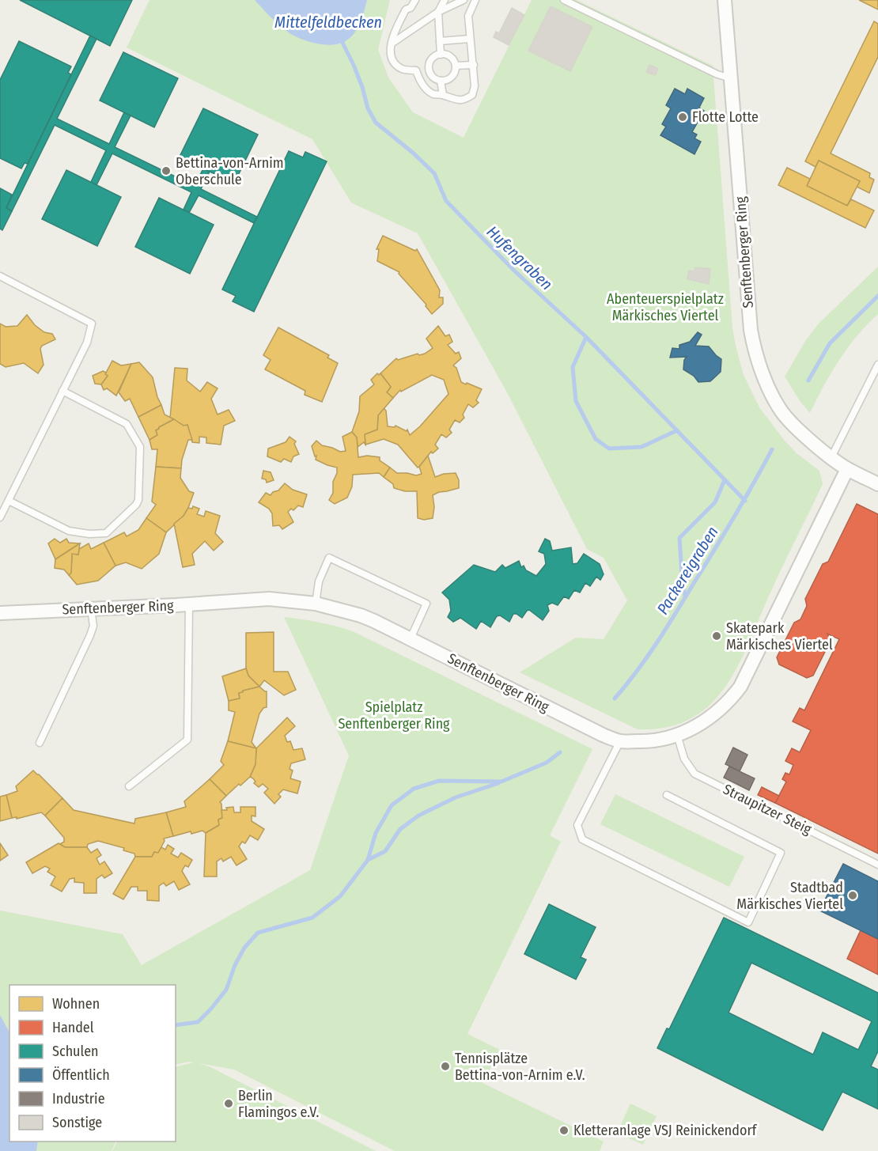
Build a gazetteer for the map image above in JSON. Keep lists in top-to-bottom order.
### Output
{
  "streets": {
    "street": ["Senftenberger Ring"],
    "lane": ["Straupitzer Steig"]
  },
  "crossings": [
    ["Senftenberger Ring", "Straupitzer Steig"]
  ],
  "water": ["Mittelfeldbecken", "Hufengraben", "Packereigraben"],
  "parks": ["Abenteuerspielplatz Märkisches Viertel", "Spielplatz Senftenberger Ring"],
  "places": [
    "Flotte Lotte",
    "Bettina-von-Arnim Oberschule",
    "Skatepark Märkisches Viertel",
    "Stadtbad Märkisches Viertel",
    "Tennisplätze Bettina-von-Arnim e.V.",
    "Berlin Flamingos e.V.",
    "Kletteranlage VSJ Reinickendorf"
  ],
  "legend": [
    "Wohnen",
    "Handel",
    "Schulen",
    "Öffentlich",
    "Industrie",
    "Sonstige"
  ]
}
